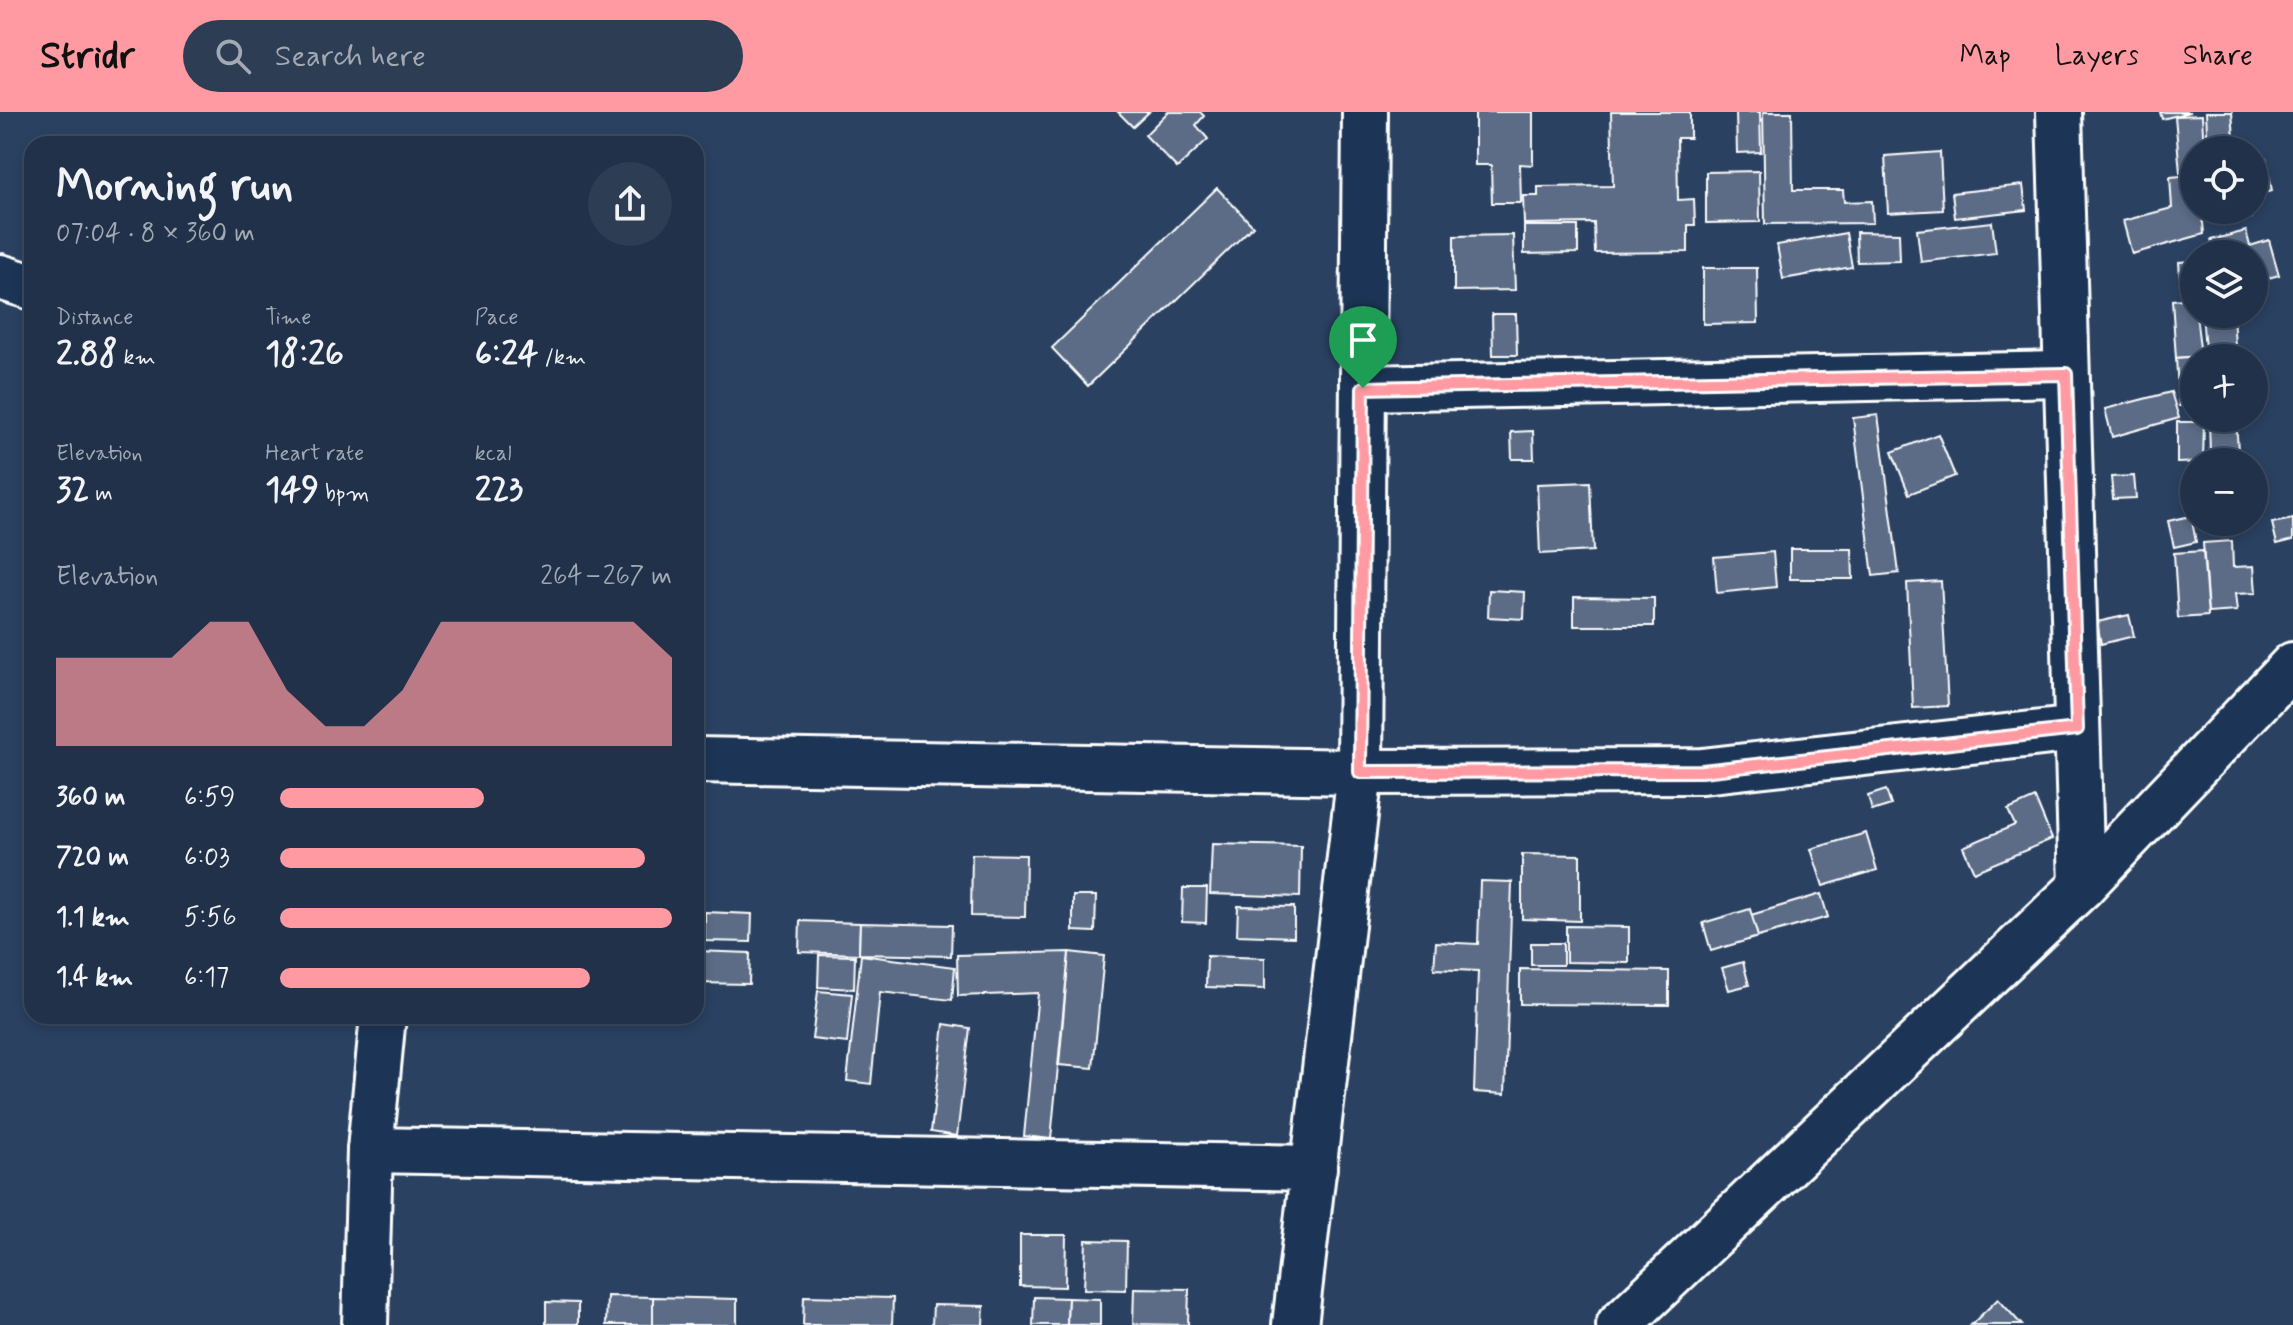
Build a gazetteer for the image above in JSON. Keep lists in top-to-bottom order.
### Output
{
  "page": {
    "header": "Stridr",
    "search": "Search here",
    "nav": ["Map", "Layers", "Share"],
    "map_buttons": ["+", "−"],
    "heading": ["Morning run", "07:04 · 8 × 360 m"],
    "stats": [
      ["Distance", "2.88 km"],
      ["Time", "18:26"],
      ["Pace", "6:24 /km"],
      ["Elevation", "32 m"],
      ["Heart rate", "149 bpm"],
      ["kcal", "223"]
    ],
    "chart": ["Elevation", "264–267 m"],
    "list": [
      {
        "name": "360 m",
        "note": "6:59"
      },
      {
        "name": "720 m",
        "note": "6:03"
      },
      {
        "name": "1.1 km",
        "note": "5:56"
      },
      {
        "name": "1.4 km",
        "note": "6:17"
      }
    ]
  }
}
